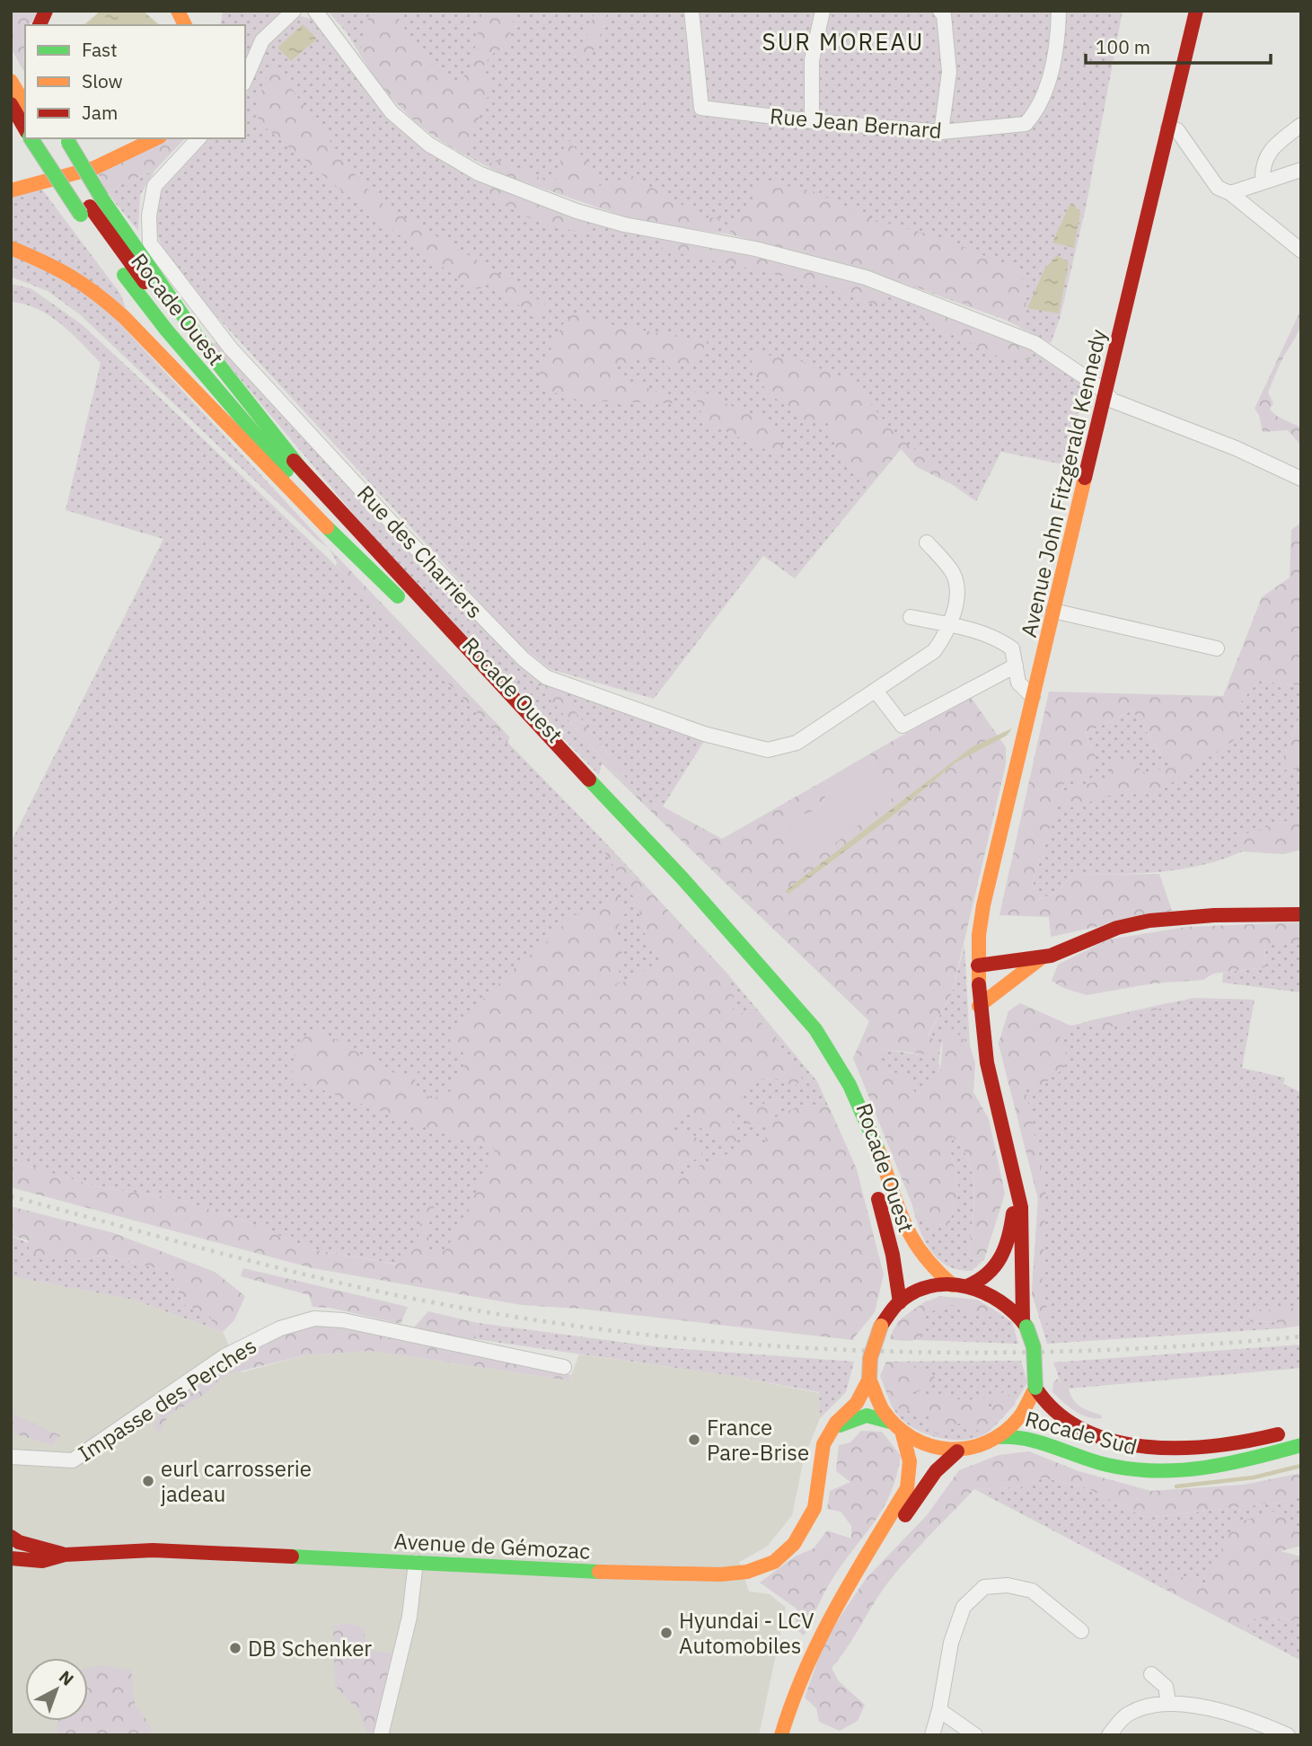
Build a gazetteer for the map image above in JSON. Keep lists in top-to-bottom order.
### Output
{
  "streets": {
    "main road": [
      "Rocade Ouest",
      "Avenue John Fitzgerald Kennedy",
      "Rocade Sud",
      "Avenue de Gémozac"
    ],
    "street": ["Rue Jean Bernard", "Rue des Charriers", "Impasse des Perches"]
  },
  "crossings": [
    ["Rocade Ouest", "Avenue John Fitzgerald Kennedy"],
    ["Rocade Ouest", "Rocade Sud"],
    ["Avenue John Fitzgerald Kennedy", "Rocade Sud"]
  ],
  "districts": ["SUR MOREAU"],
  "places": [
    "France Pare-Brise",
    "eurl carrosserie jadeau",
    "Hyundai - LCV Automobiles",
    "DB Schenker"
  ],
  "legend": ["Fast", "Slow", "Jam"],
  "scale_bar": "100 m",
  "north": "top right"
}
